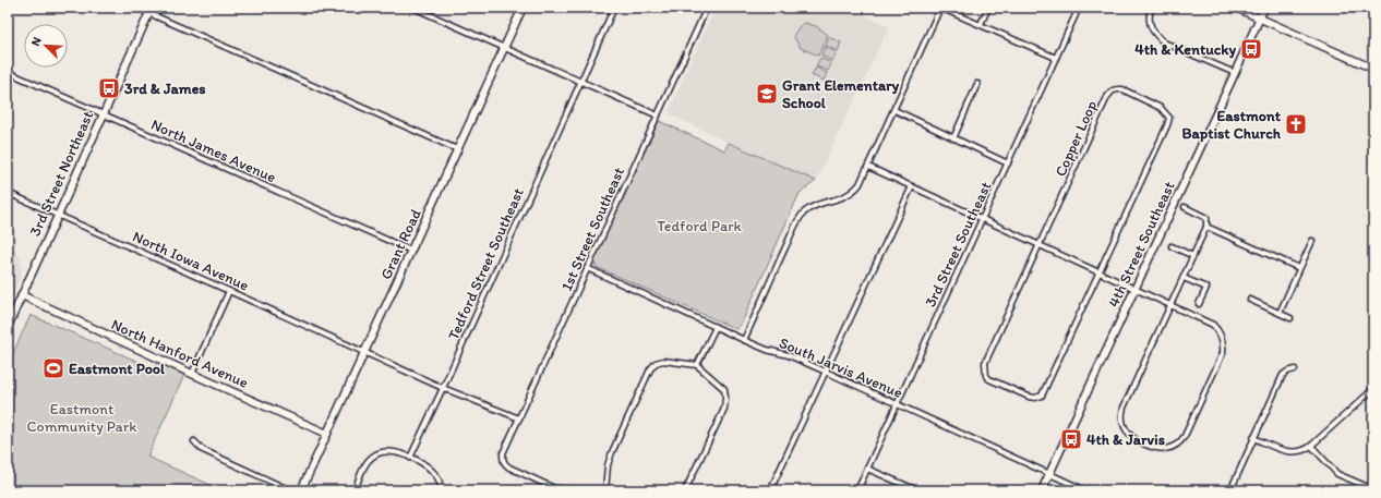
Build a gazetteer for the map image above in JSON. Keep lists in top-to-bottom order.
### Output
{
  "streets": {
    "street": [
      "Copper Loop",
      "North James Avenue",
      "3rd Street Northeast",
      "1st Street Southeast",
      "Grant Road",
      "3rd Street Southeast",
      "4th Street Southeast",
      "North Iowa Avenue",
      "Tedford Street Southeast",
      "North Hanford Avenue",
      "South Jarvis Avenue"
    ]
  },
  "crossings": [
    ["North James Avenue", "3rd Street Northeast"],
    ["North James Avenue", "Grant Road"],
    ["3rd Street Northeast", "North Iowa Avenue"],
    ["3rd Street Northeast", "North Hanford Avenue"],
    ["1st Street Southeast", "North Iowa Avenue"],
    ["1st Street Southeast", "South Jarvis Avenue"],
    ["Grant Road", "North Iowa Avenue"],
    ["Grant Road", "North Hanford Avenue"],
    ["3rd Street Southeast", "South Jarvis Avenue"],
    ["4th Street Southeast", "South Jarvis Avenue"],
    ["North Iowa Avenue", "Tedford Street Southeast"]
  ],
  "parks": ["Tedford Park", "Eastmont Community Park"],
  "places": {
    "bus stop": ["4th & Kentucky", "3rd & James", "4th & Jarvis"],
    "school or university": ["Grant Elementary School"],
    "church": ["Eastmont Baptist Church"],
    "sports": ["Eastmont Pool"]
  },
  "north": "top left"
}
